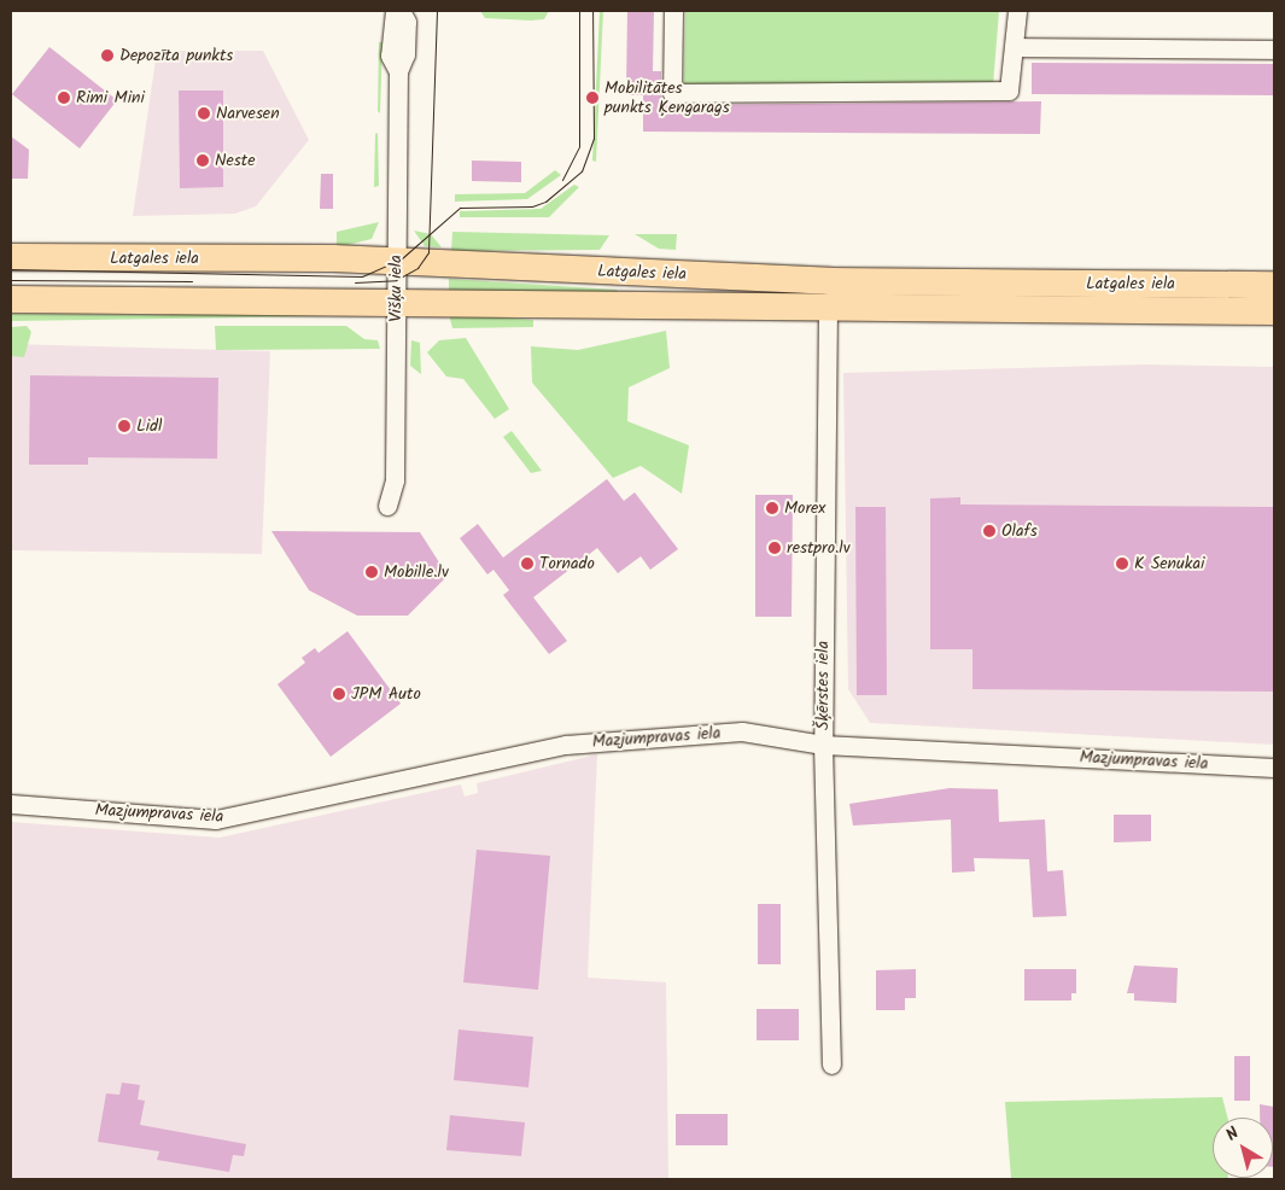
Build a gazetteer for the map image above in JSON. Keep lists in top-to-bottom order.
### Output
{
  "streets": {
    "highway": ["Latgales iela"],
    "street": ["Višķu iela", "Šķērstes iela", "Mazjumpravas iela"]
  },
  "crossings": [
    ["Latgales iela", "Višķu iela"],
    ["Latgales iela", "Šķērstes iela"],
    ["Šķērstes iela", "Mazjumpravas iela"]
  ],
  "places": [
    "Depozīta punkts",
    "Rimi Mini",
    "Mobilitātes punkts Ķengarags",
    "Narvesen",
    "Neste",
    "Lidl",
    "Morex",
    "Olafs",
    "restpro.lv",
    "Tornado",
    "K Senukai",
    "Mobille.lv",
    "JPM Auto"
  ],
  "north": "top left"
}
